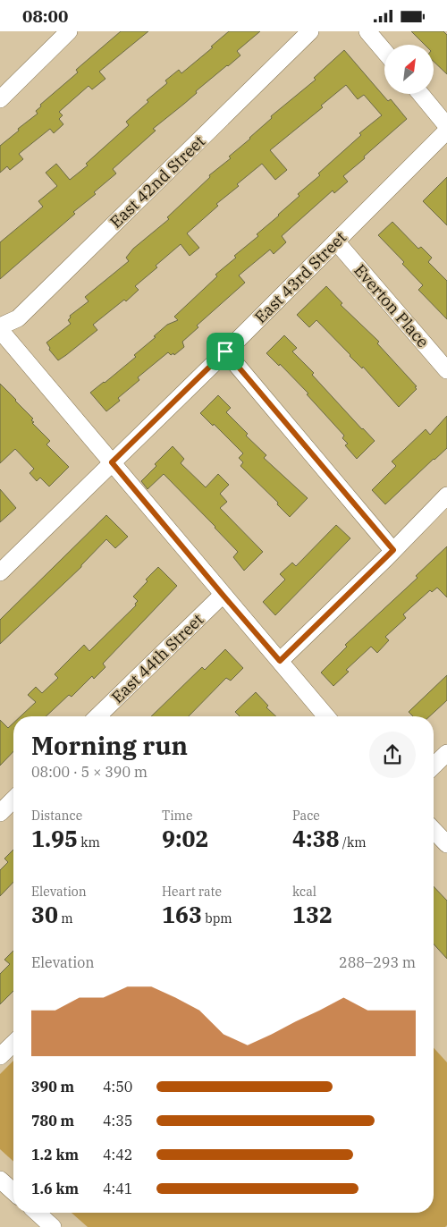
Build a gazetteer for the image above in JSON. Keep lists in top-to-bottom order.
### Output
{
  "streets": {
    "street": [
      "East 42nd Street",
      "East 43rd Street",
      "Everton Place",
      "East 44th Street"
    ]
  },
  "crossings": [
    ["East 43rd Street", "Everton Place"]
  ],
  "north": "top right",
  "page": {
    "status": "08:00",
    "heading": ["Morning run", "08:00 · 5 × 390 m"],
    "stats": [
      ["Distance", "1.95 km"],
      ["Time", "9:02"],
      ["Pace", "4:38 /km"],
      ["Elevation", "30 m"],
      ["Heart rate", "163 bpm"],
      ["kcal", "132"]
    ],
    "chart": ["Elevation", "288–293 m"],
    "list": [
      {
        "name": "390 m",
        "note": "4:50"
      },
      {
        "name": "780 m",
        "note": "4:35"
      },
      {
        "name": "1.2 km",
        "note": "4:42"
      },
      {
        "name": "1.6 km",
        "note": "4:41"
      }
    ]
  }
}
